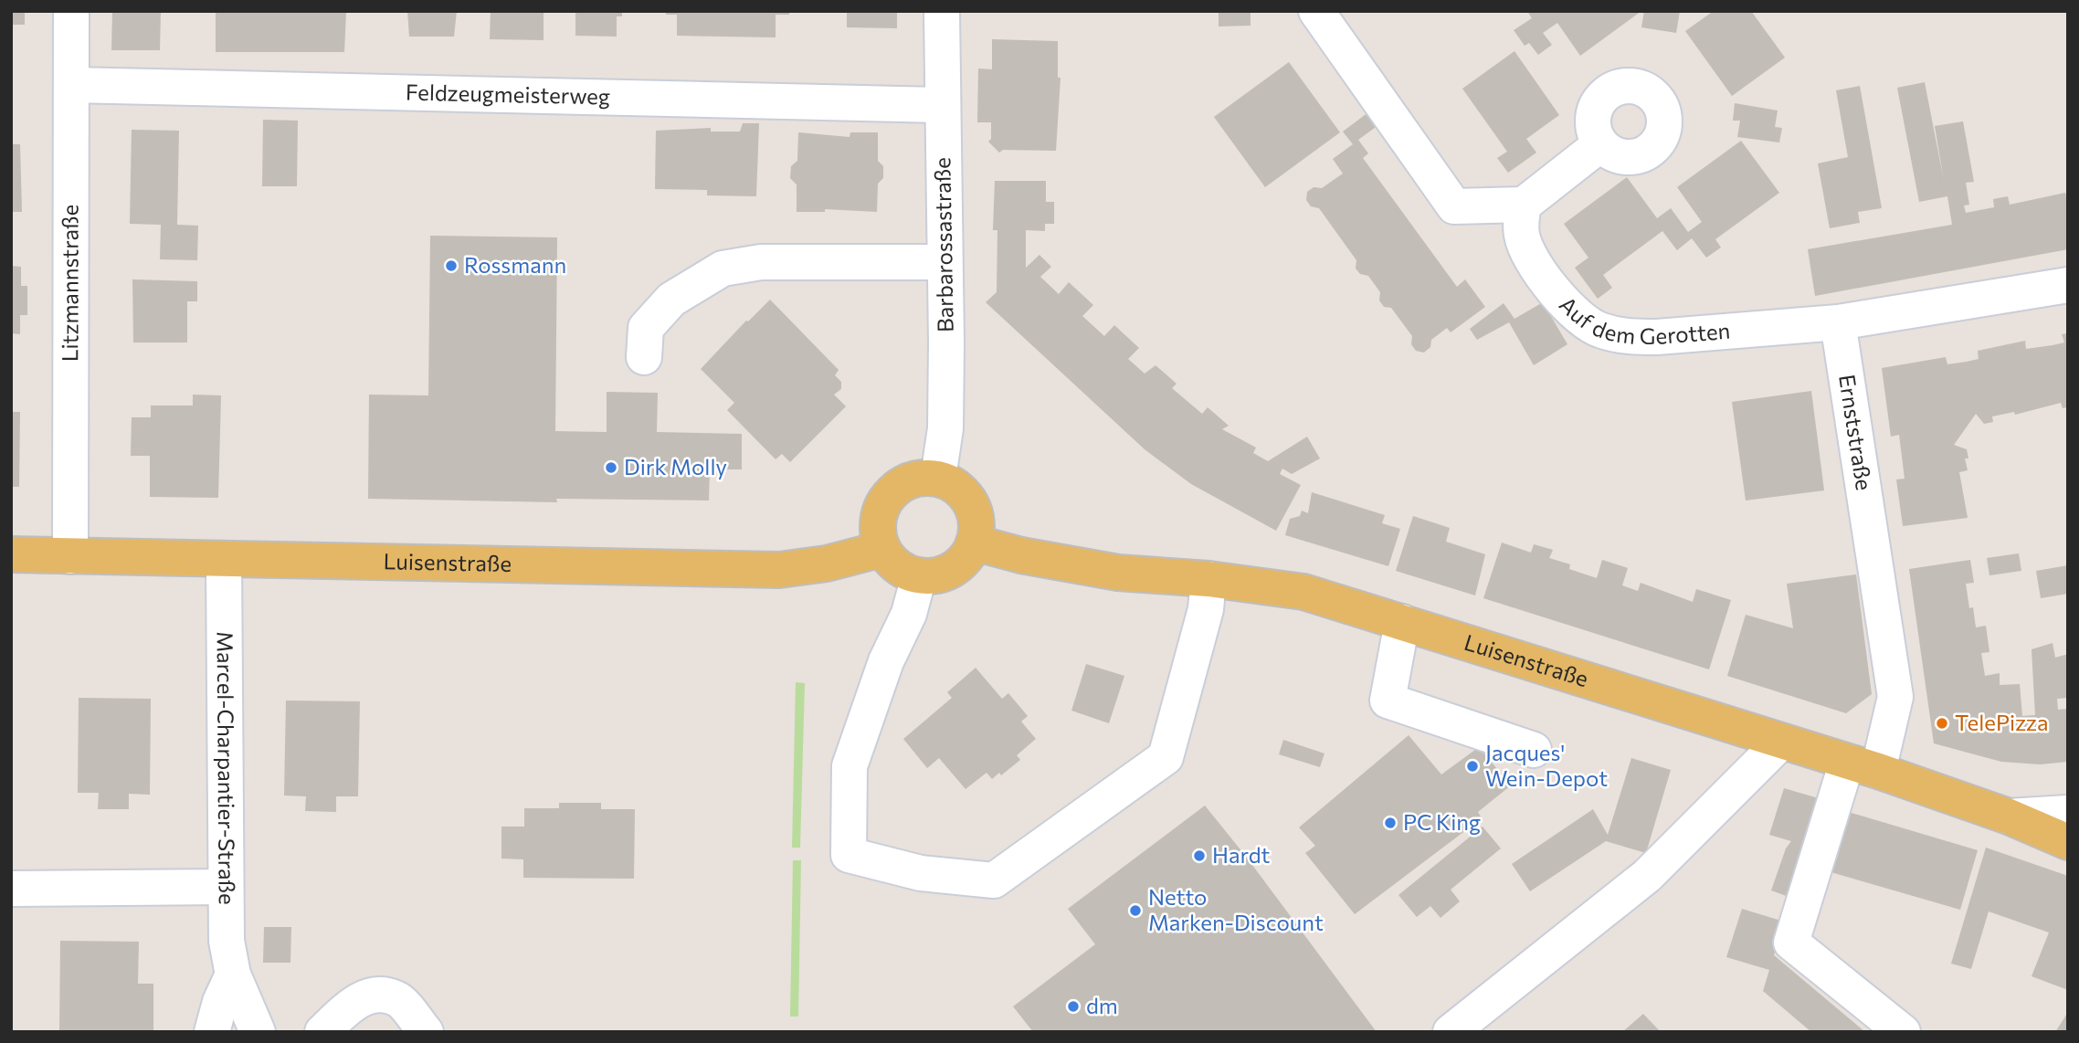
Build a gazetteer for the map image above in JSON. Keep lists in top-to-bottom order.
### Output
{
  "streets": {
    "main road": ["Luisenstraße"],
    "street": [
      "Feldzeugmeisterweg",
      "Barbarossastraße",
      "Litzmannstraße",
      "Auf dem Gerotten",
      "Ernststraße",
      "Marcel-Charpantier-Straße"
    ]
  },
  "crossings": [
    ["Feldzeugmeisterweg", "Barbarossastraße"],
    ["Feldzeugmeisterweg", "Litzmannstraße"],
    ["Barbarossastraße", "Luisenstraße"],
    ["Litzmannstraße", "Luisenstraße"],
    ["Auf dem Gerotten", "Ernststraße"],
    ["Ernststraße", "Luisenstraße"],
    ["Luisenstraße", "Marcel-Charpantier-Straße"]
  ],
  "places": [
    "Rossmann",
    "Dirk Molly",
    "TelePizza",
    "Jacques' Wein-Depot",
    "PC King",
    "Hardt",
    "Netto Marken-Discount",
    "dm"
  ]
}
